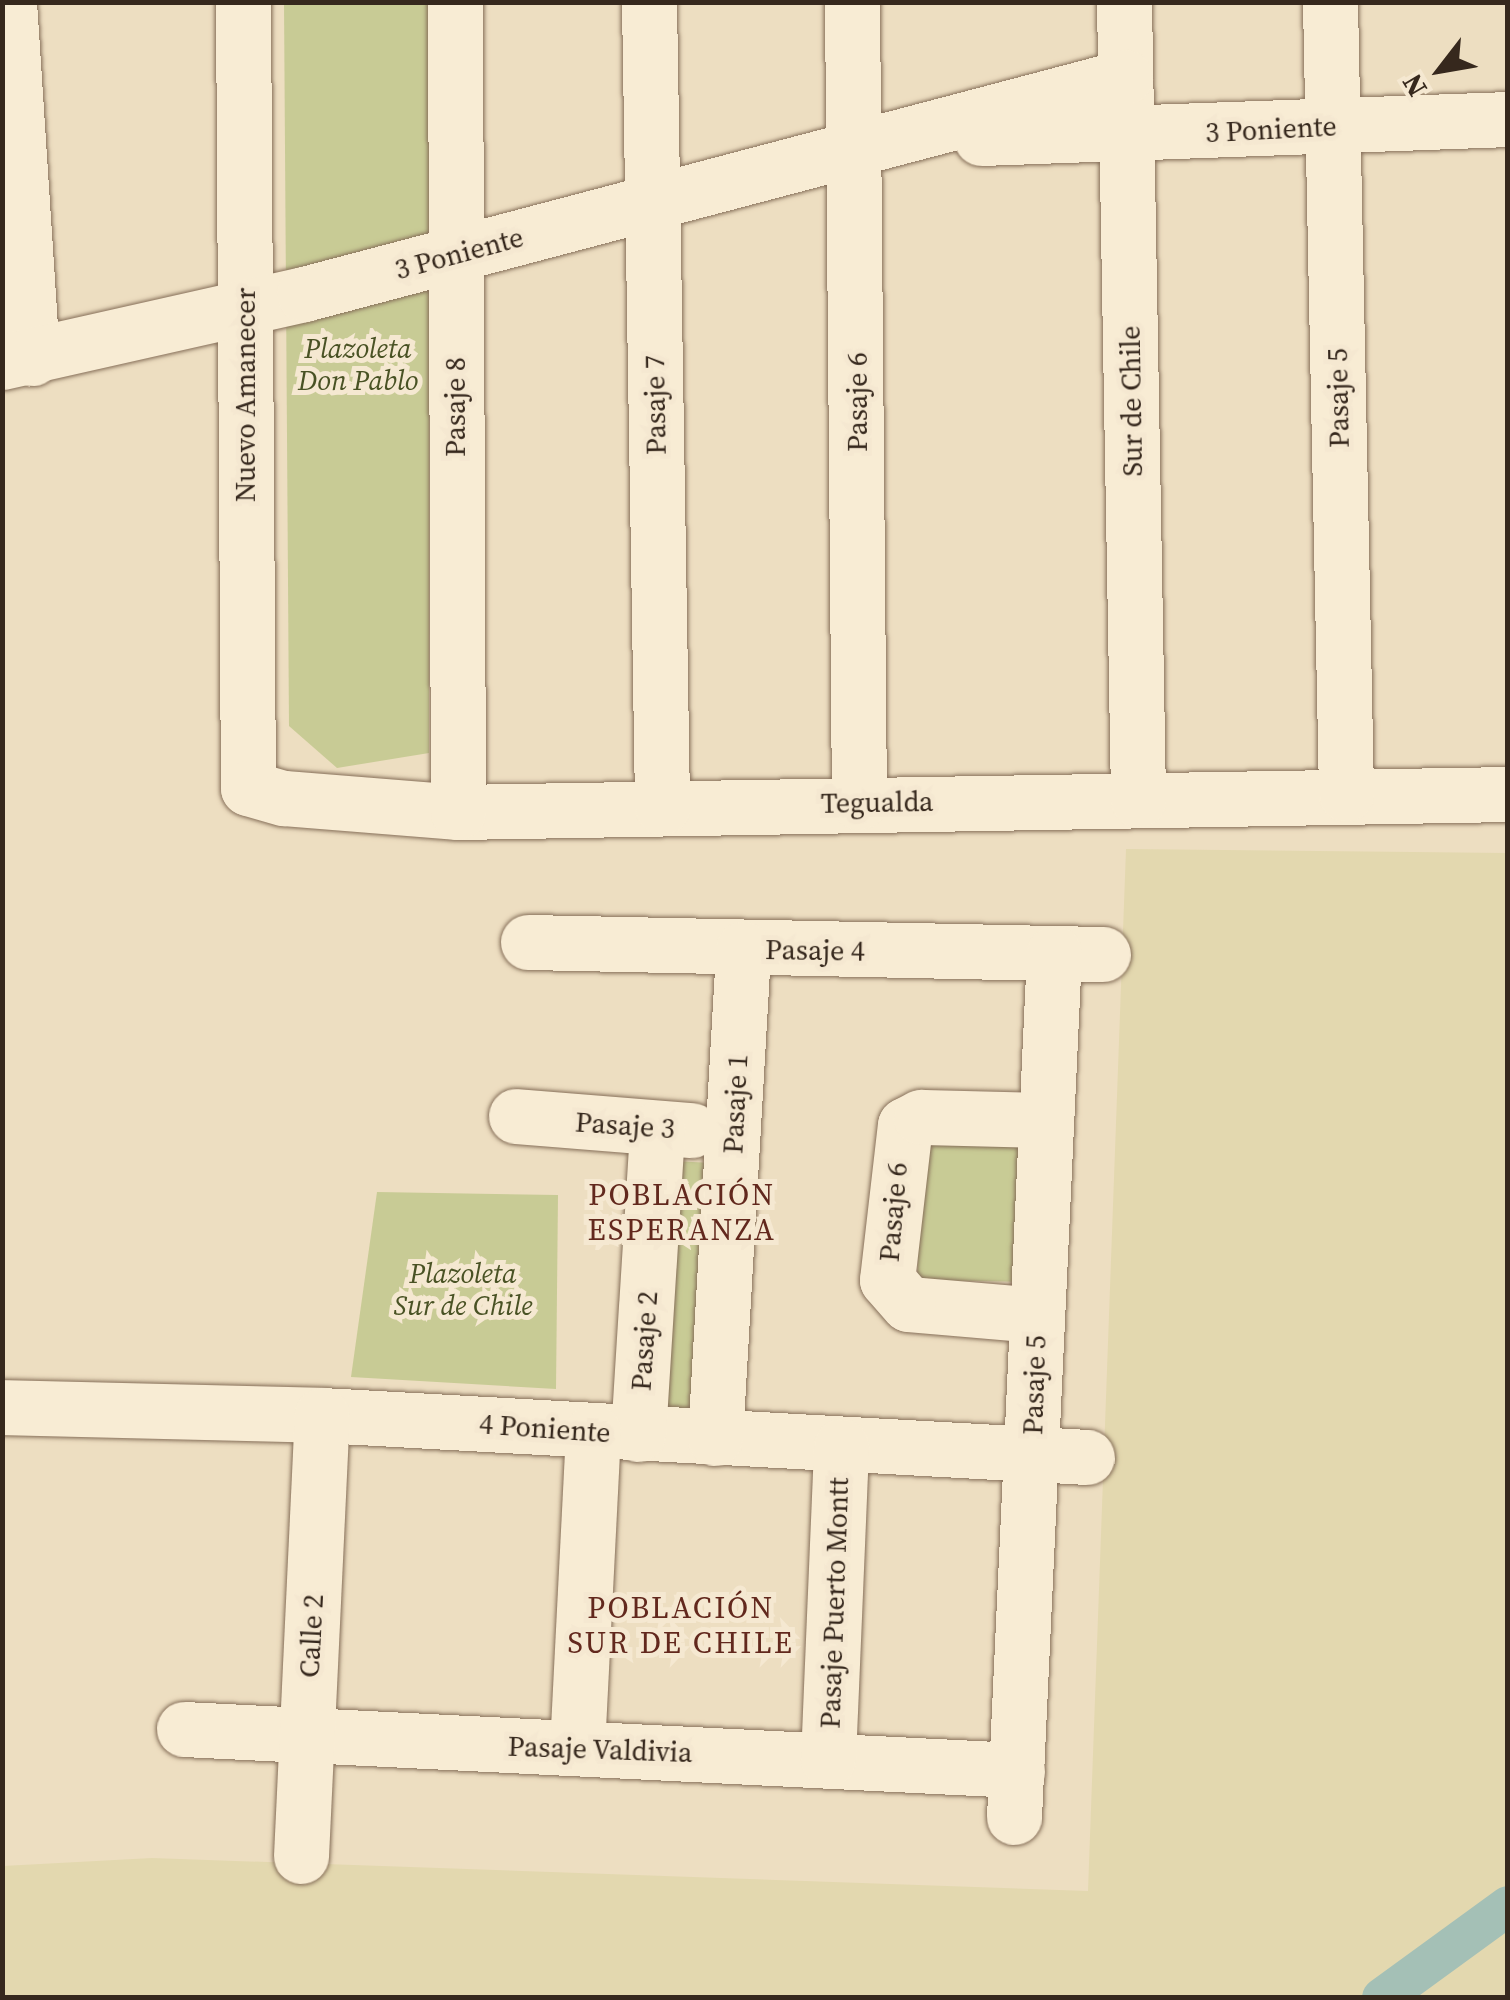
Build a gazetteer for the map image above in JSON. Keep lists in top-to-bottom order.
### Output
{
  "streets": {
    "street": [
      "3 Poniente",
      "Nuevo Amanecer",
      "Pasaje 5",
      "Sur de Chile",
      "Pasaje 6",
      "Pasaje 7",
      "Pasaje 8",
      "Tegualda",
      "Pasaje 4",
      "Pasaje 1",
      "Pasaje 3",
      "Pasaje 2",
      "4 Poniente",
      "Pasaje Puerto Montt",
      "Calle 2",
      "Pasaje Valdivia"
    ]
  },
  "crossings": [
    ["3 Poniente", "Nuevo Amanecer"],
    ["3 Poniente", "Pasaje 5"],
    ["3 Poniente", "Sur de Chile"],
    ["3 Poniente", "Pasaje 6"],
    ["3 Poniente", "Pasaje 7"],
    ["3 Poniente", "Pasaje 8"],
    ["Nuevo Amanecer", "Tegualda"],
    ["Pasaje 5", "Pasaje 6"],
    ["Pasaje 5", "Tegualda"],
    ["Pasaje 5", "Pasaje 4"],
    ["Pasaje 5", "4 Poniente"],
    ["Pasaje 5", "Pasaje Valdivia"],
    ["Sur de Chile", "Tegualda"],
    ["Pasaje 6", "Tegualda"],
    ["Pasaje 7", "Tegualda"],
    ["Pasaje 8", "Tegualda"],
    ["Pasaje 4", "Pasaje 1"],
    ["Pasaje 1", "Pasaje 3"],
    ["Pasaje 1", "4 Poniente"],
    ["Pasaje 3", "Pasaje 2"],
    ["Pasaje 2", "4 Poniente"],
    ["Pasaje 2", "Pasaje Valdivia"],
    ["4 Poniente", "Pasaje Puerto Montt"],
    ["4 Poniente", "Calle 2"],
    ["Pasaje Puerto Montt", "Pasaje Valdivia"],
    ["Calle 2", "Pasaje Valdivia"]
  ],
  "districts": ["POBLACIÓN ESPERANZA", "POBLACIÓN SUR DE CHILE"],
  "parks": ["Plazoleta Don Pablo", "Plazoleta Sur de Chile"],
  "north": "bottom left"
}
